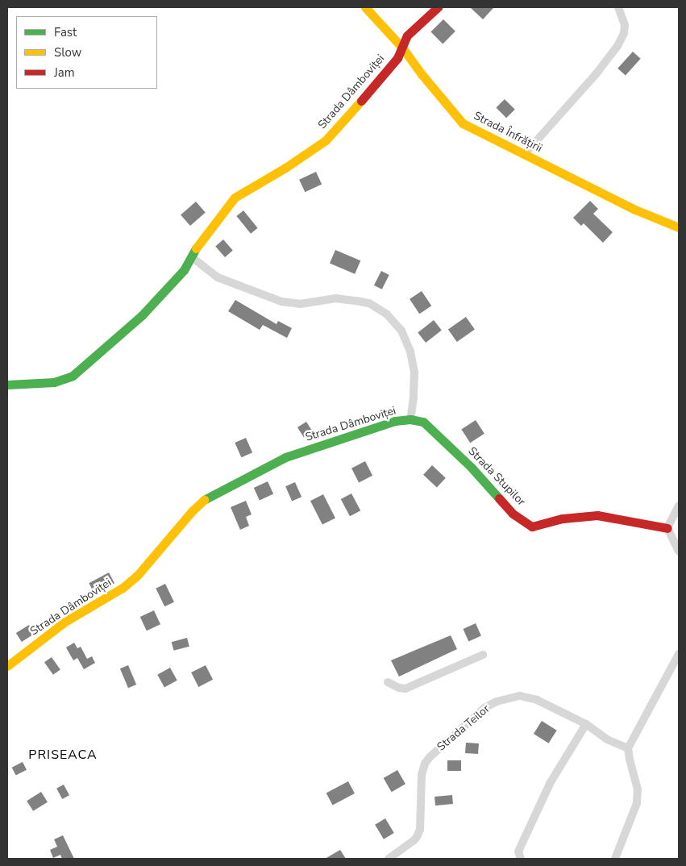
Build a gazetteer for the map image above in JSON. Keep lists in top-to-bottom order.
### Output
{
  "streets": {
    "street": [
      "Strada Dâmboviței",
      "Strada Înfrățirii",
      "Strada Stupilor",
      "Strada Teilor"
    ]
  },
  "crossings": [
    ["Strada Dâmboviței", "Strada Înfrățirii"],
    ["Strada Dâmboviței", "Strada Stupilor"]
  ],
  "districts": ["PRISEACA"],
  "legend": ["Fast", "Slow", "Jam"]
}
